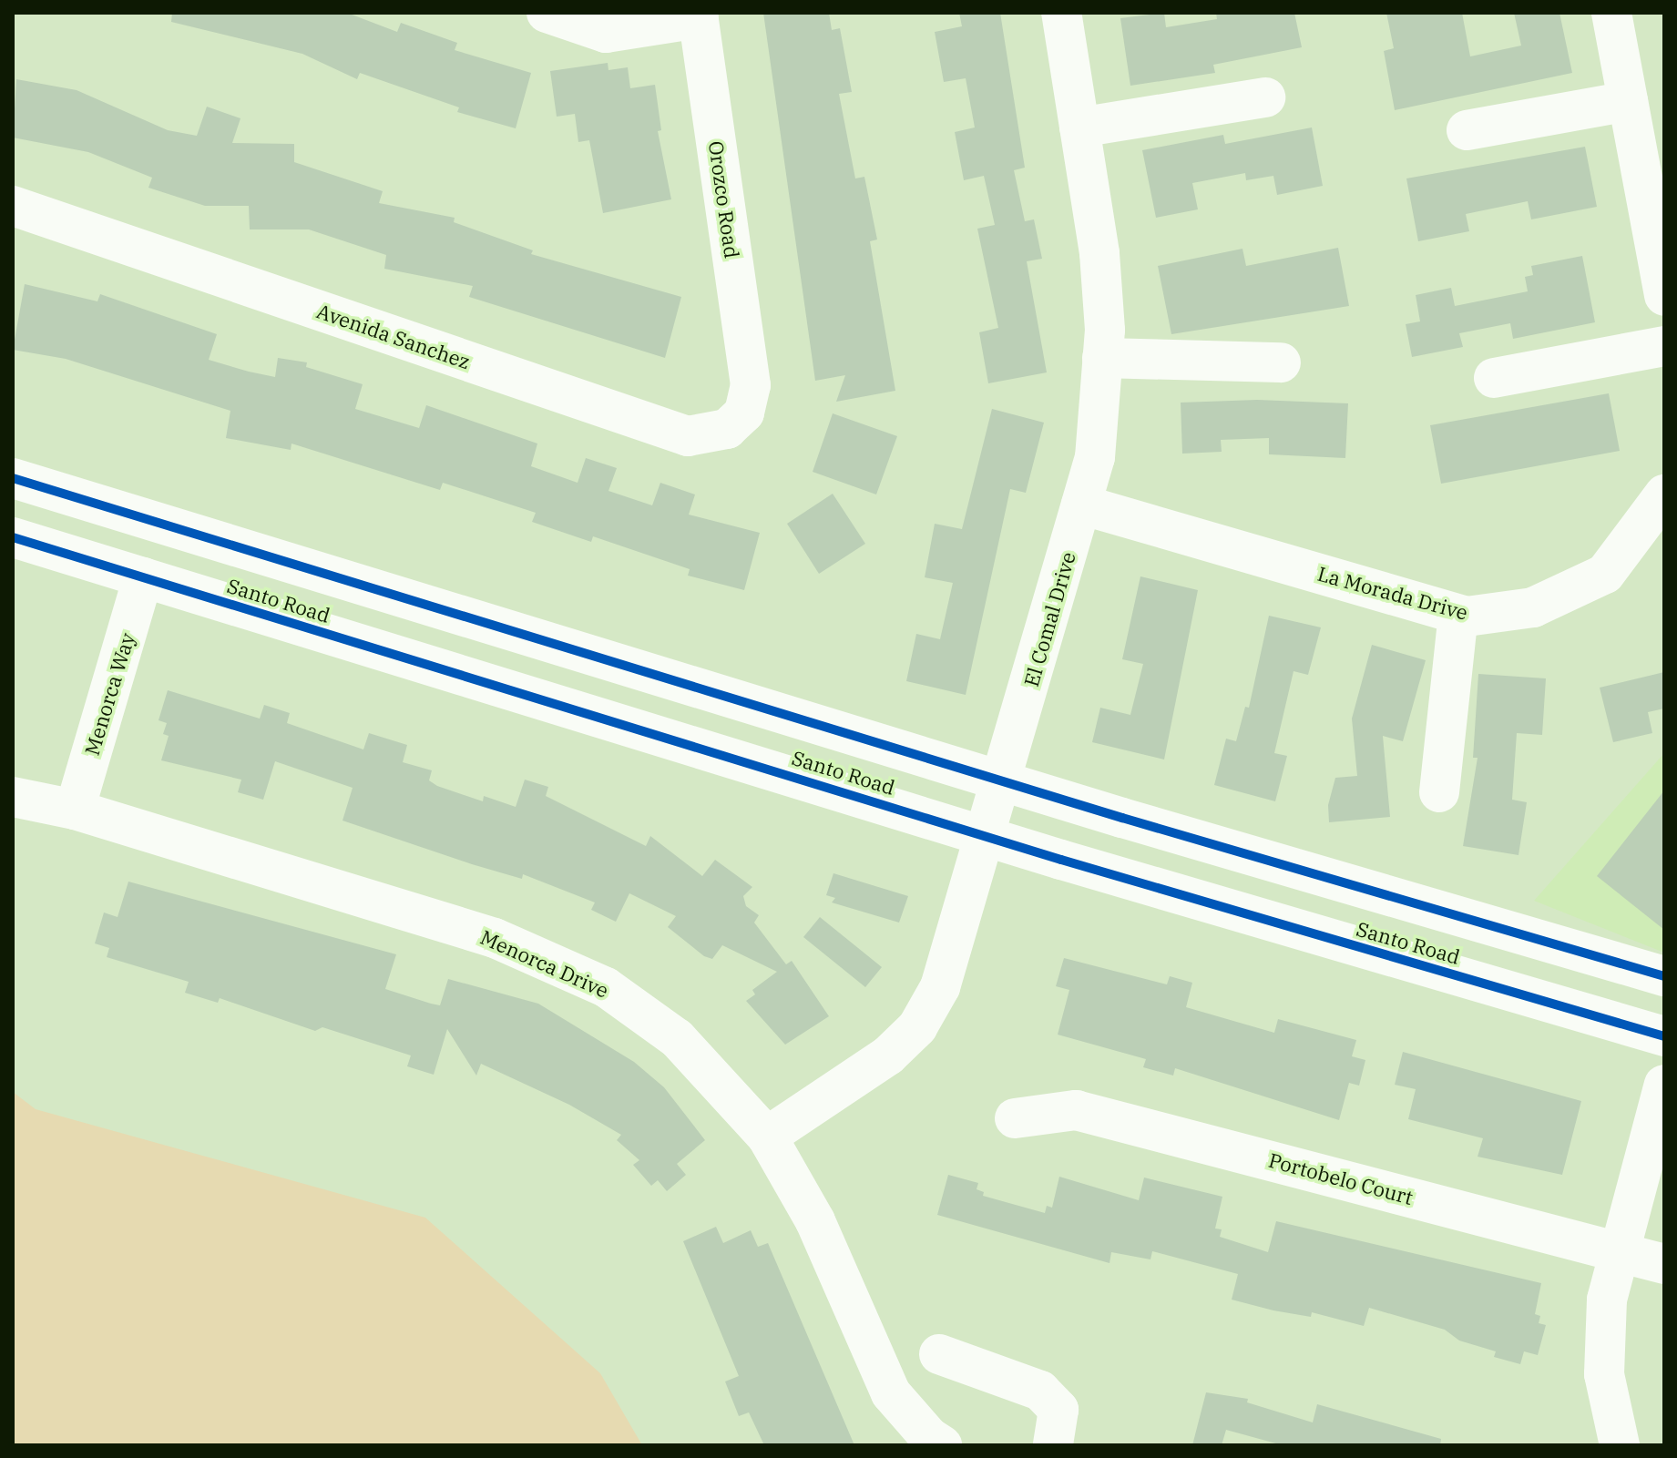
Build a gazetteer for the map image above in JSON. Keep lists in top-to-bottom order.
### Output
{
  "streets": {
    "street": [
      "Orozco Road",
      "Avenida Sanchez",
      "La Morada Drive",
      "Santo Road",
      "El Comal Drive",
      "Menorca Way",
      "Menorca Drive",
      "Portobelo Court"
    ]
  },
  "crossings": [
    ["Orozco Road", "Avenida Sanchez"],
    ["La Morada Drive", "El Comal Drive"],
    ["Santo Road", "El Comal Drive"],
    ["Santo Road", "Menorca Way"],
    ["El Comal Drive", "Menorca Drive"],
    ["Menorca Way", "Menorca Drive"]
  ]
}
